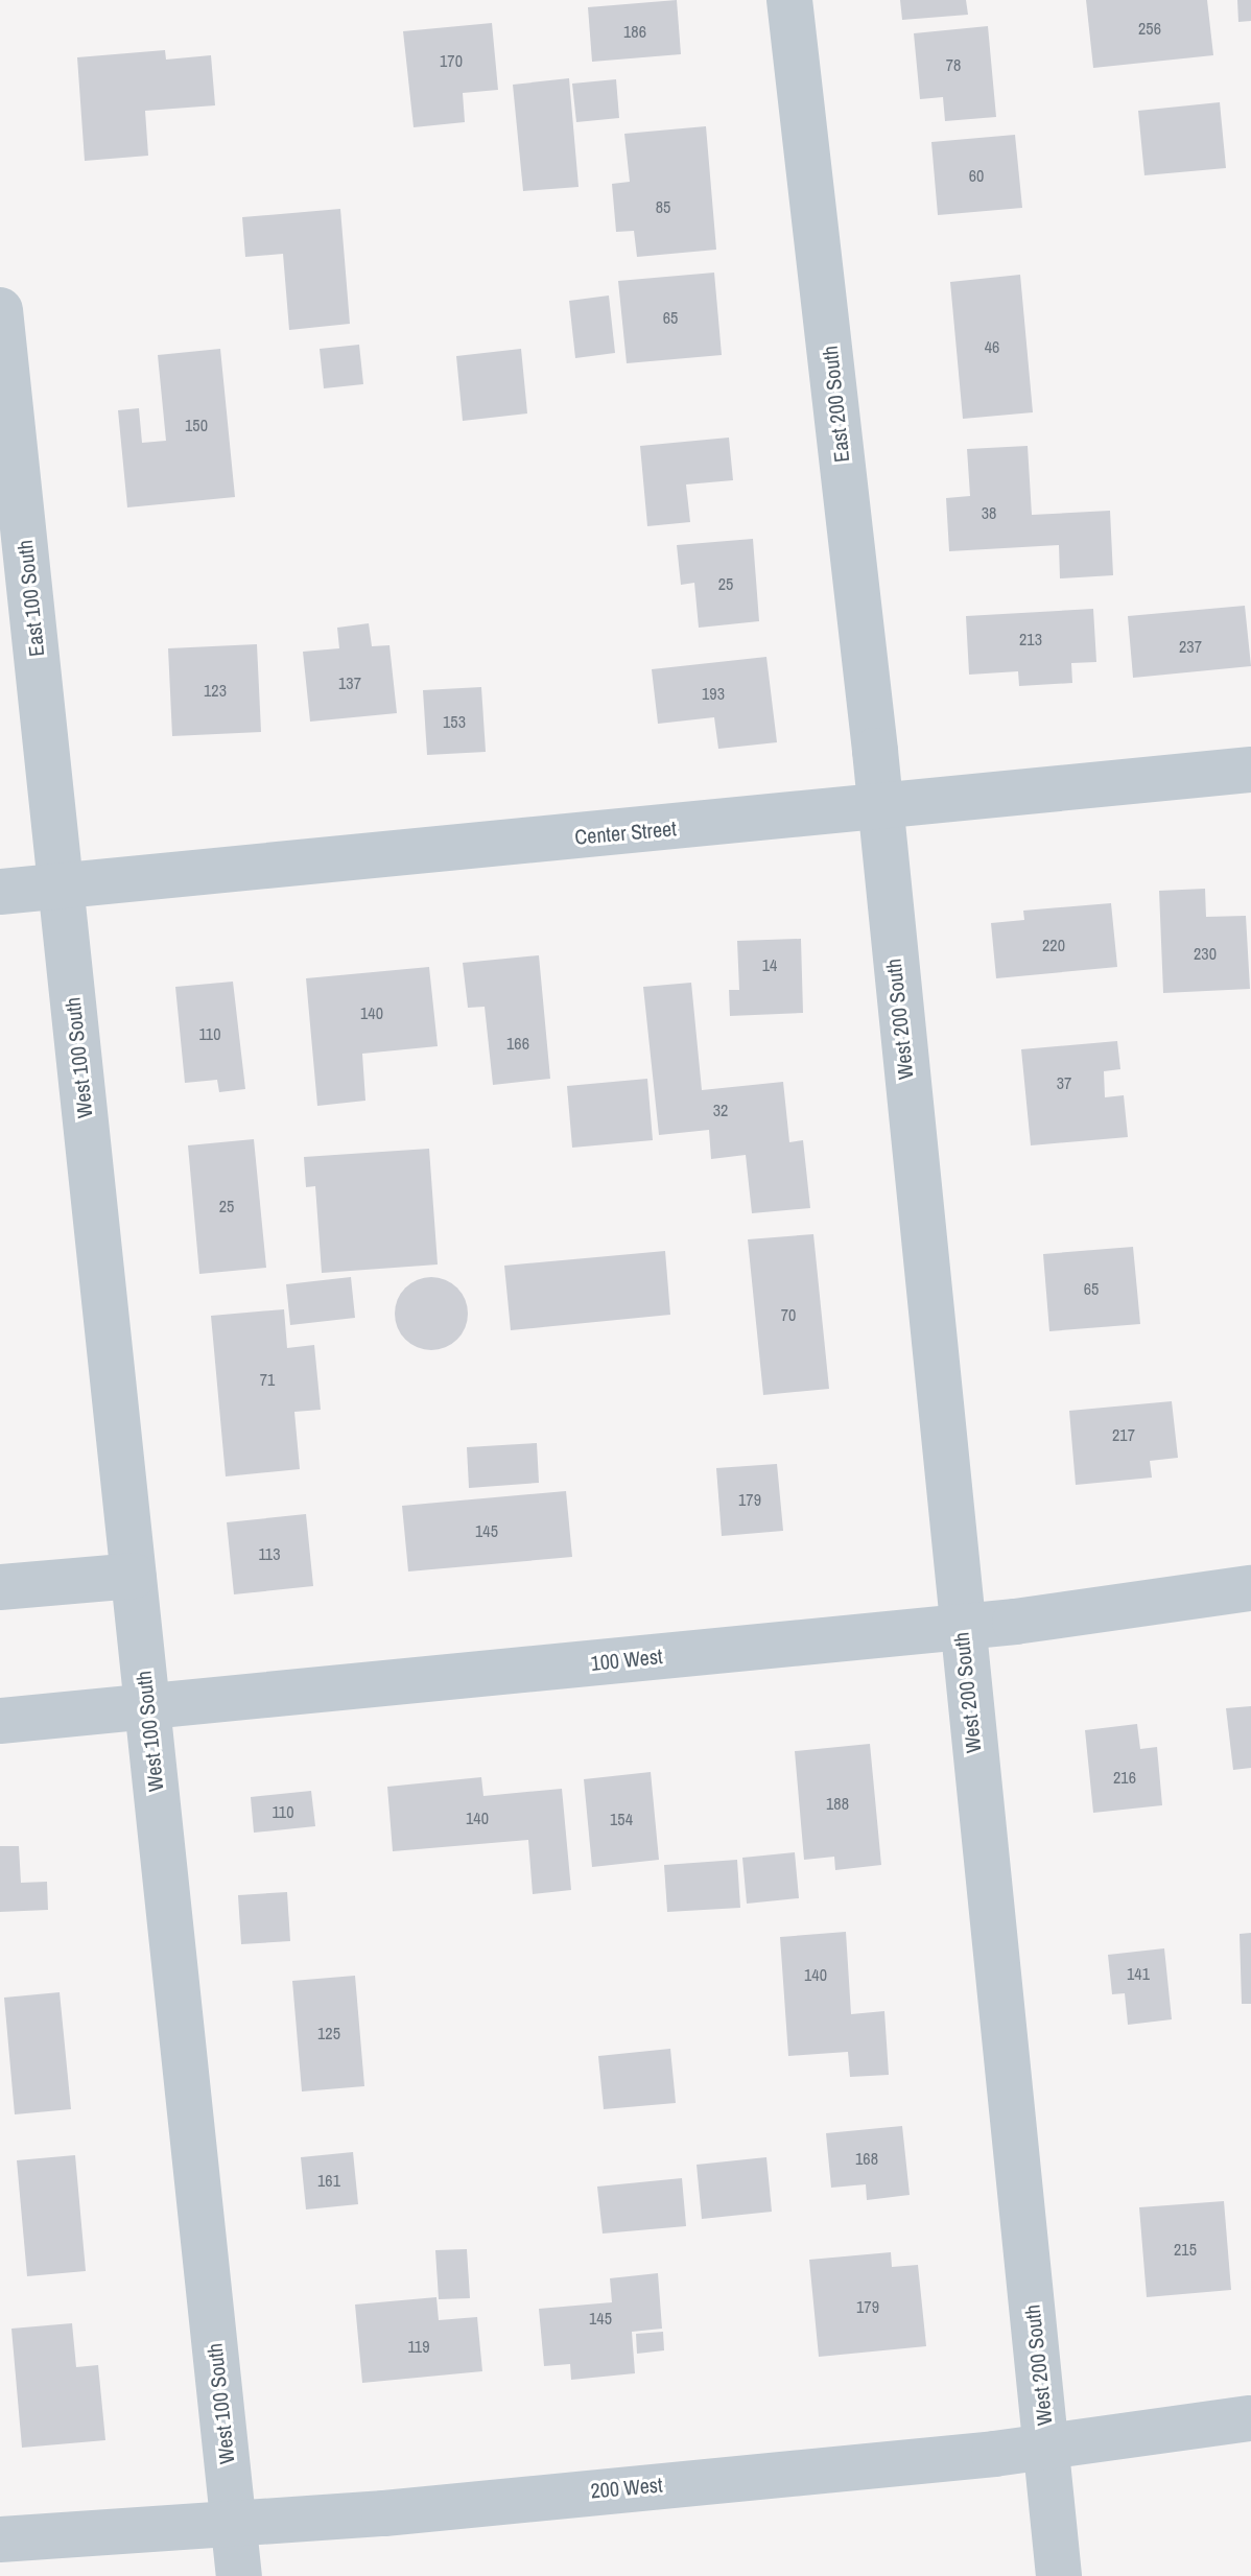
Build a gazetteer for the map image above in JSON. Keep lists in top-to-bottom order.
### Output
{
  "streets": {
    "street": [
      "East 200 South",
      "East 100 South",
      "Center Street",
      "West 200 South",
      "West 100 South",
      "100 West",
      "200 West"
    ]
  },
  "crossings": [
    ["East 200 South", "Center Street"],
    ["East 200 South", "West 200 South"],
    ["East 100 South", "Center Street"],
    ["East 100 South", "West 100 South"],
    ["Center Street", "West 200 South"],
    ["Center Street", "West 100 South"],
    ["West 200 South", "100 West"],
    ["West 200 South", "200 West"],
    ["West 100 South", "100 West"],
    ["West 100 South", "200 West"]
  ],
  "house_numbers": [
    "256",
    "186",
    "170",
    "78",
    "60",
    "85",
    "65",
    "46",
    "150",
    "38",
    "25",
    "213",
    "237",
    "137",
    "123",
    "193",
    "153",
    "220",
    "230",
    "14",
    "140",
    "110",
    "166",
    "37",
    "32",
    "25",
    "65",
    "70",
    "71",
    "217",
    "179",
    "145",
    "113",
    "216",
    "188",
    "110",
    "140",
    "154",
    "141",
    "140",
    "125",
    "168",
    "161",
    "215",
    "179",
    "145",
    "119"
  ]
}
